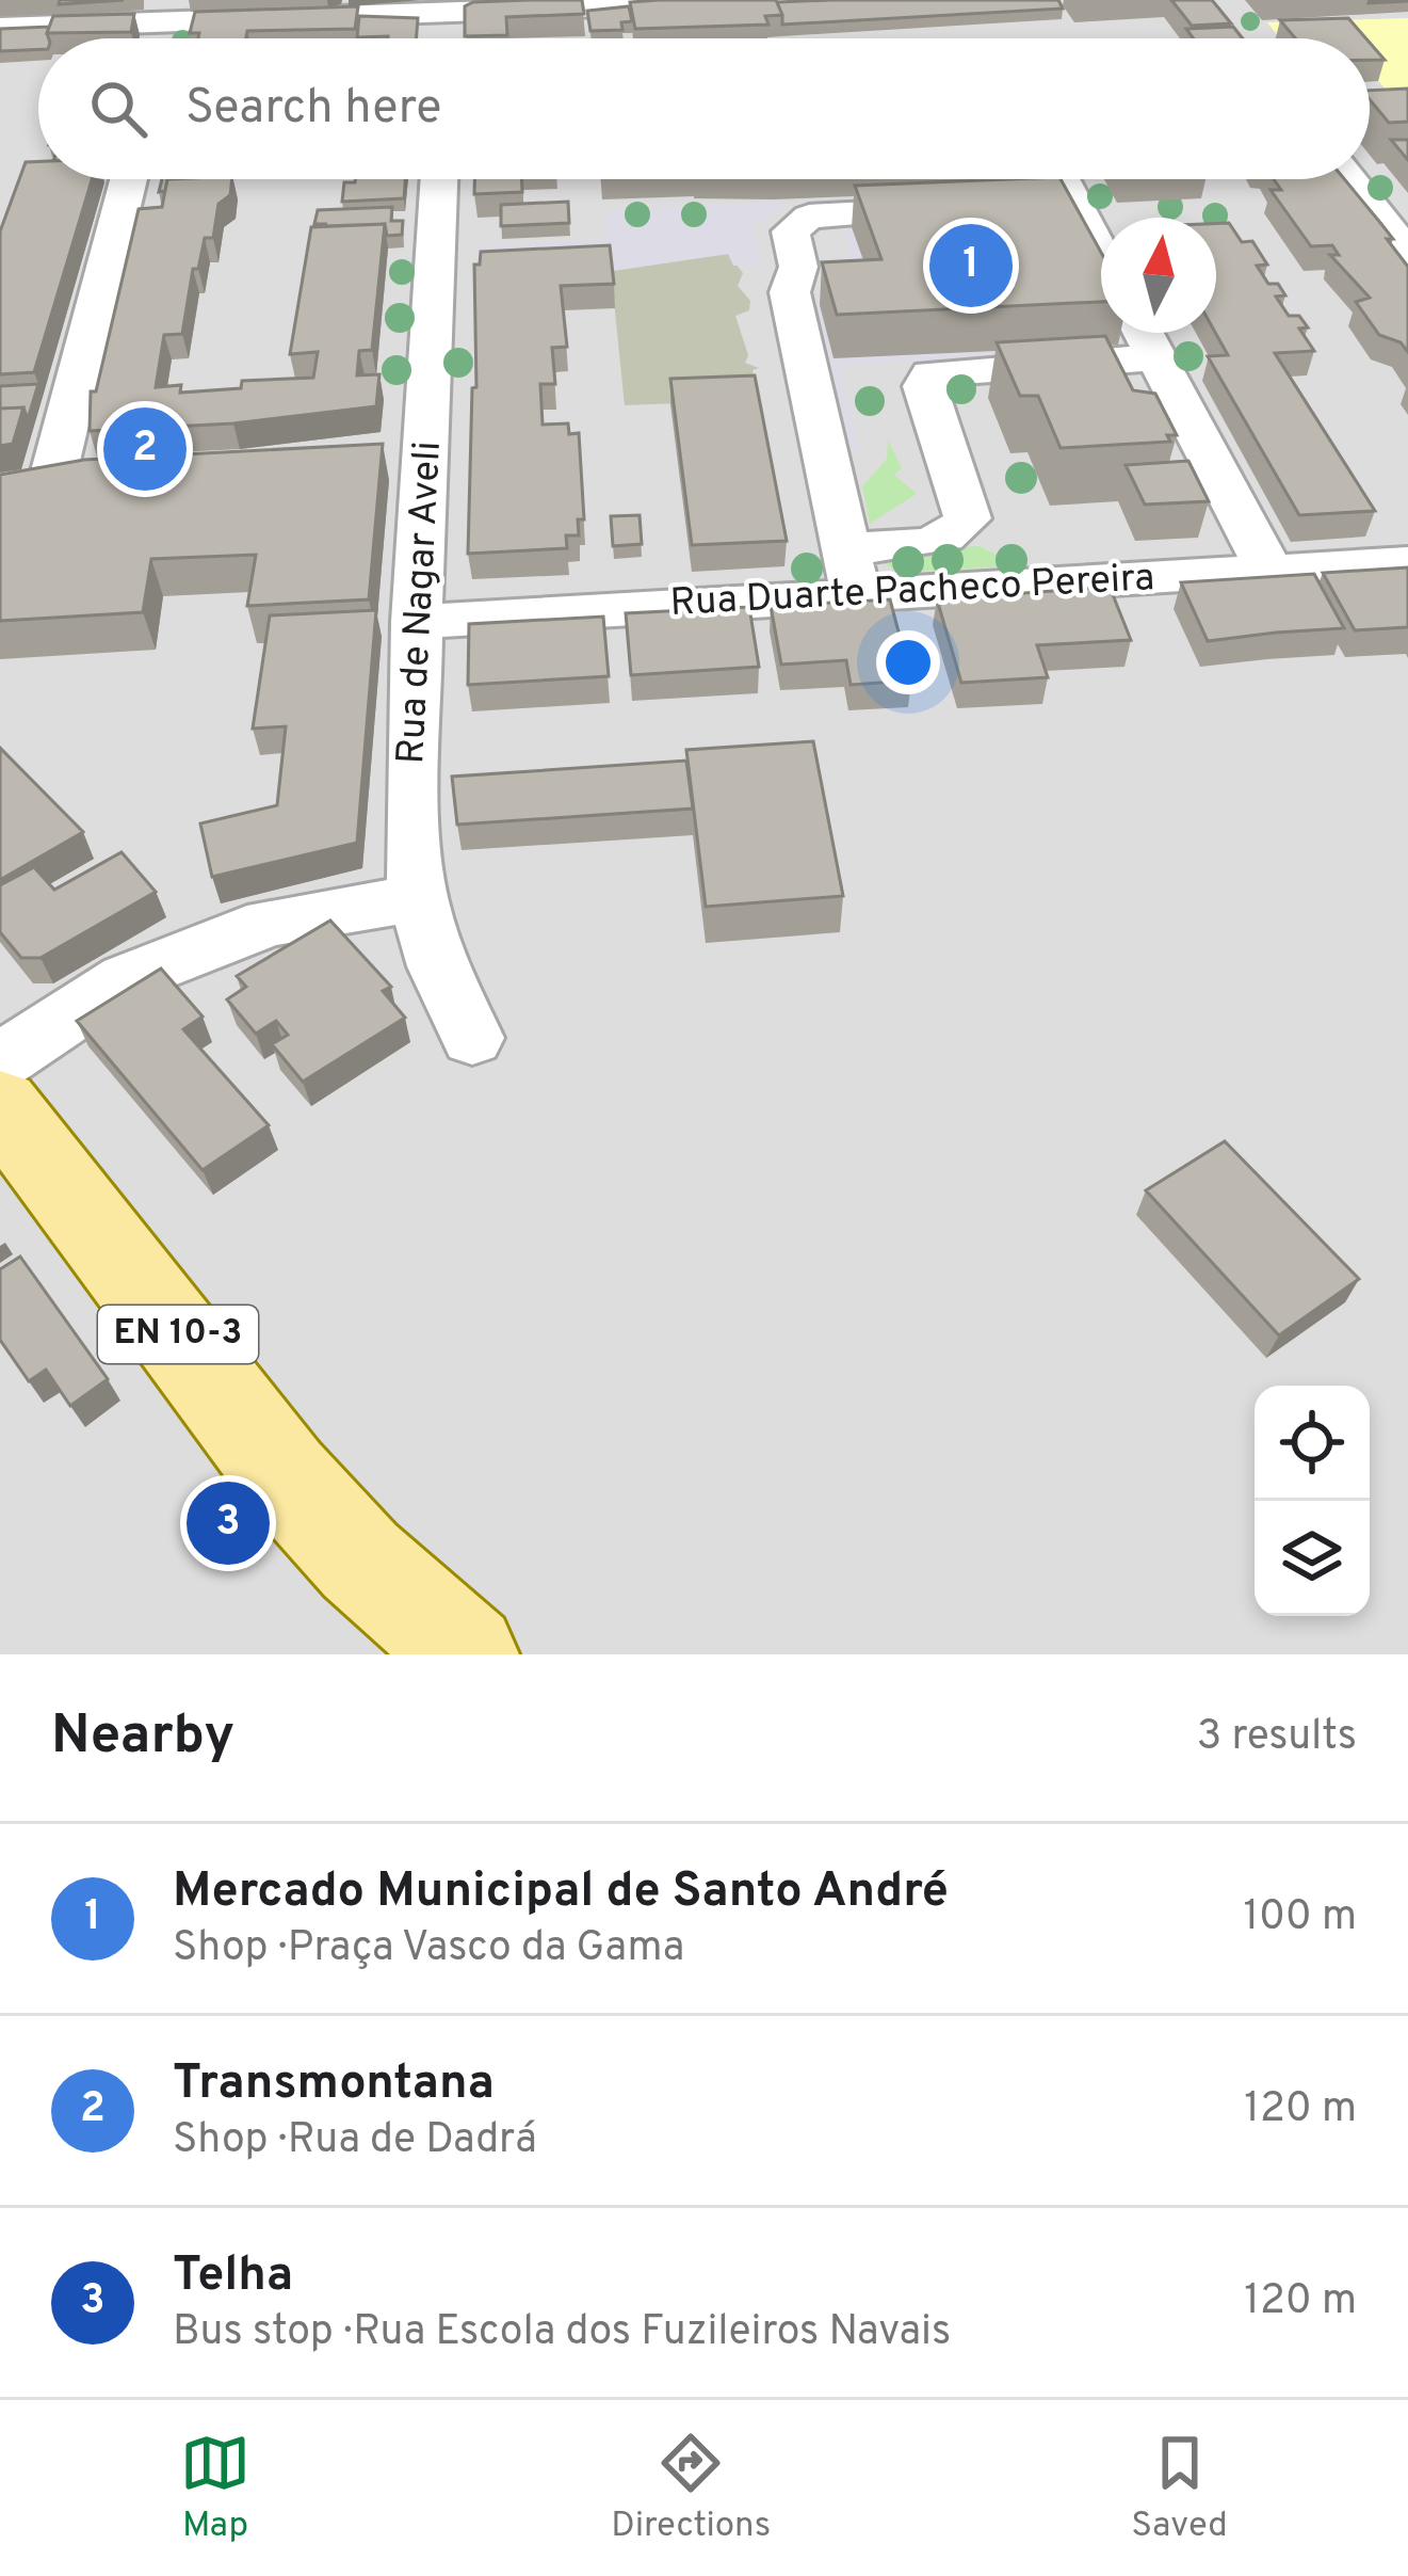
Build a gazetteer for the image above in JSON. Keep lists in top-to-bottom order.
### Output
{
  "streets": {
    "main road": ["EN 10-3"],
    "street": ["Rua Duarte Pacheco Pereira", "Rua de Nagar Aveli"]
  },
  "crossings": [
    ["Rua Duarte Pacheco Pereira", "Rua de Nagar Aveli"]
  ],
  "north": "top",
  "page": {
    "search": "Search here",
    "pins": ["1", "2", "3"],
    "heading": ["Nearby", "3 results"],
    "list": [
      {
        "mark": "1",
        "name": "Mercado Municipal de Santo André",
        "note": "Shop · Praça Vasco da Gama",
        "value": "100 m"
      },
      {
        "mark": "2",
        "name": "Transmontana",
        "note": "Shop · Rua de Dadrá",
        "value": "120 m"
      },
      {
        "mark": "3",
        "name": "Telha",
        "note": "Bus stop · Rua Escola dos Fuzileiros Navais",
        "value": "120 m"
      }
    ],
    "nav": ["Map", "Directions", "Saved"]
  }
}
